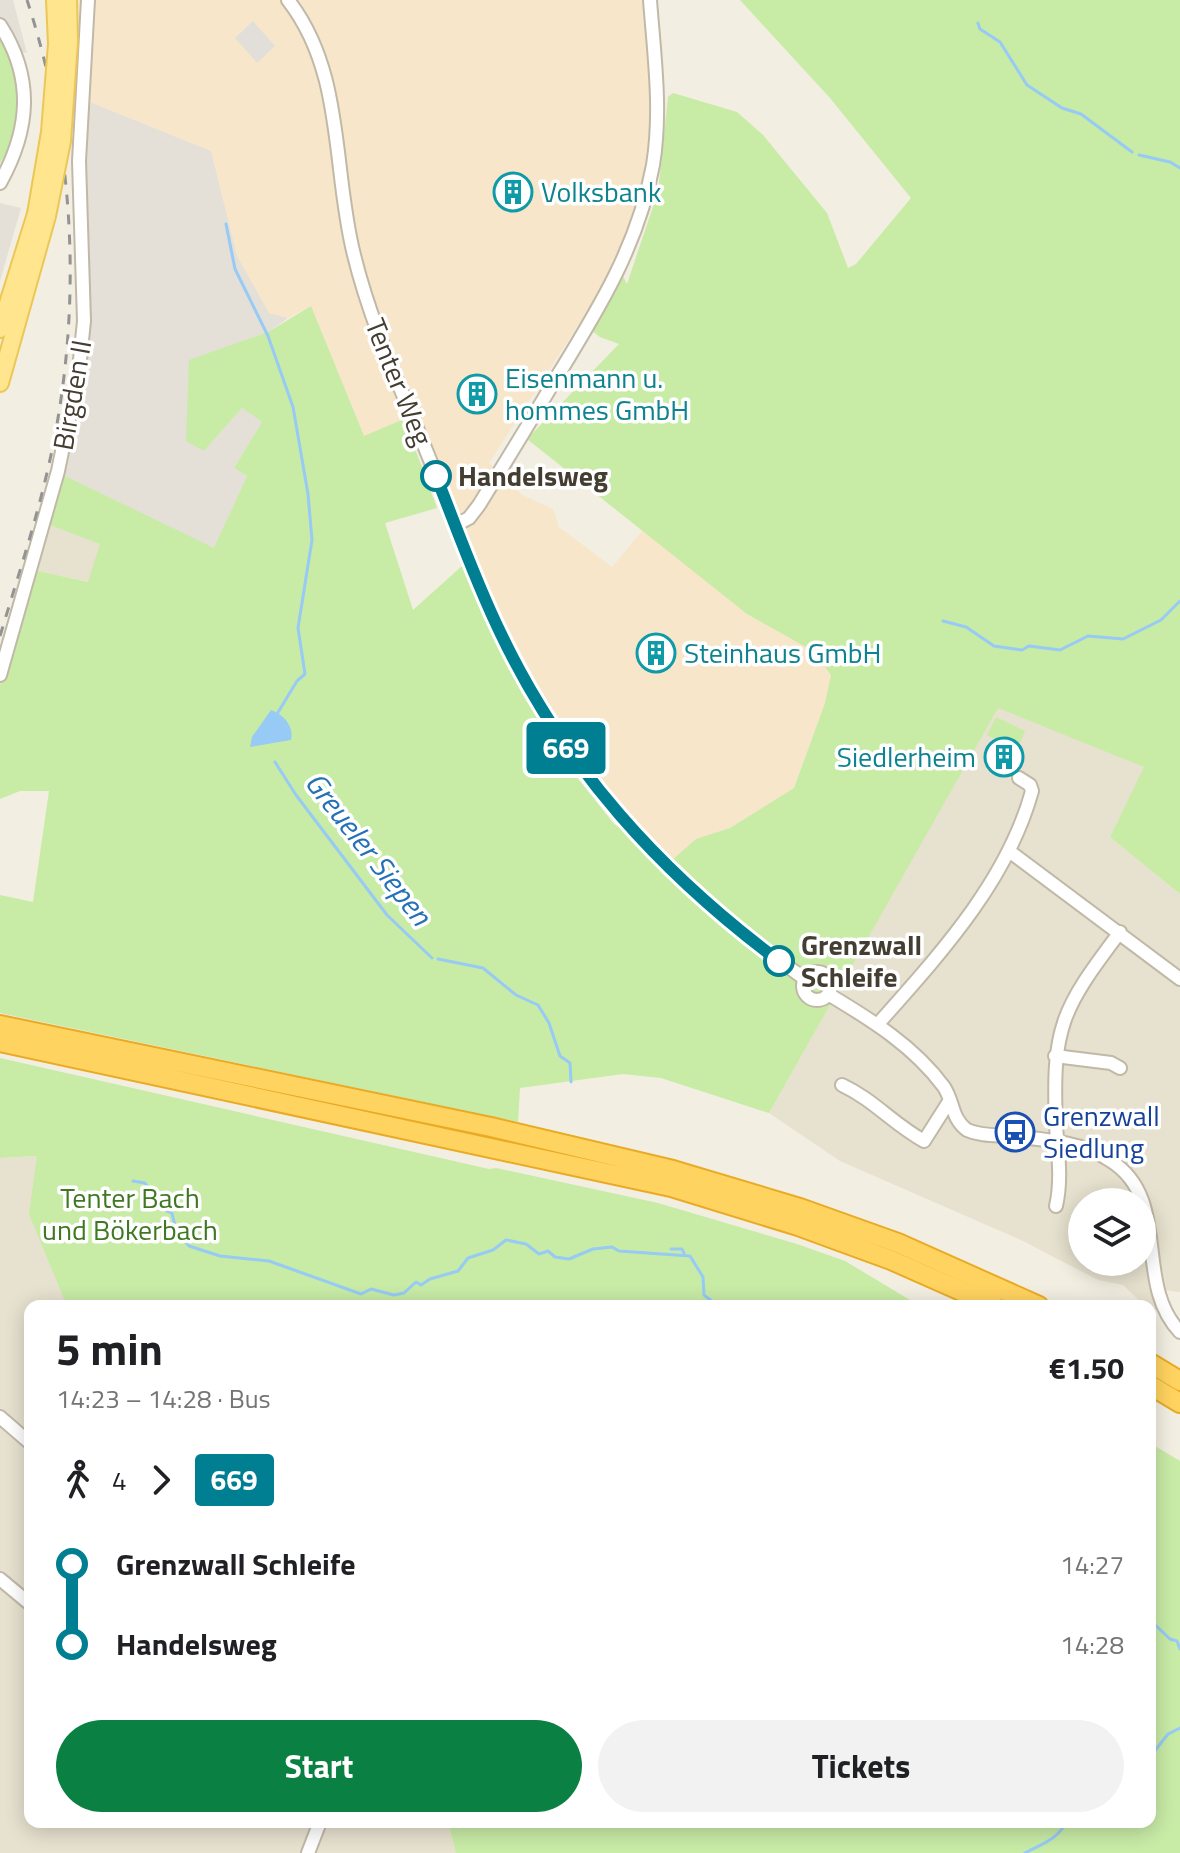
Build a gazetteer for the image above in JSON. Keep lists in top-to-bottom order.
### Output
{
  "streets": {
    "street": ["Tenter Weg", "Birgden II"]
  },
  "water": ["Greueler Siepen"],
  "parks": ["Tenter Bach und Bökerbach"],
  "places": {
    "building": [
      "Volksbank",
      "Eisenmann u. hommes GmbH",
      "Steinhaus GmbH",
      "Siedlerheim"
    ],
    "other": ["Handelsweg", "Grenzwall Schleife"],
    "bus stop": ["Grenzwall Siedlung"]
  },
  "lines": ["bus line 669"],
  "page": {
    "on_map": "669",
    "heading": ["5 min", "14:23 – 14:28 · Bus", "€1.50"],
    "legs": ["4", "669"],
    "list": [
      {
        "name": "Grenzwall Schleife",
        "value": "14:27"
      },
      {
        "name": "Handelsweg",
        "value": "14:28"
      }
    ],
    "buttons": ["Start", "Tickets"]
  }
}
